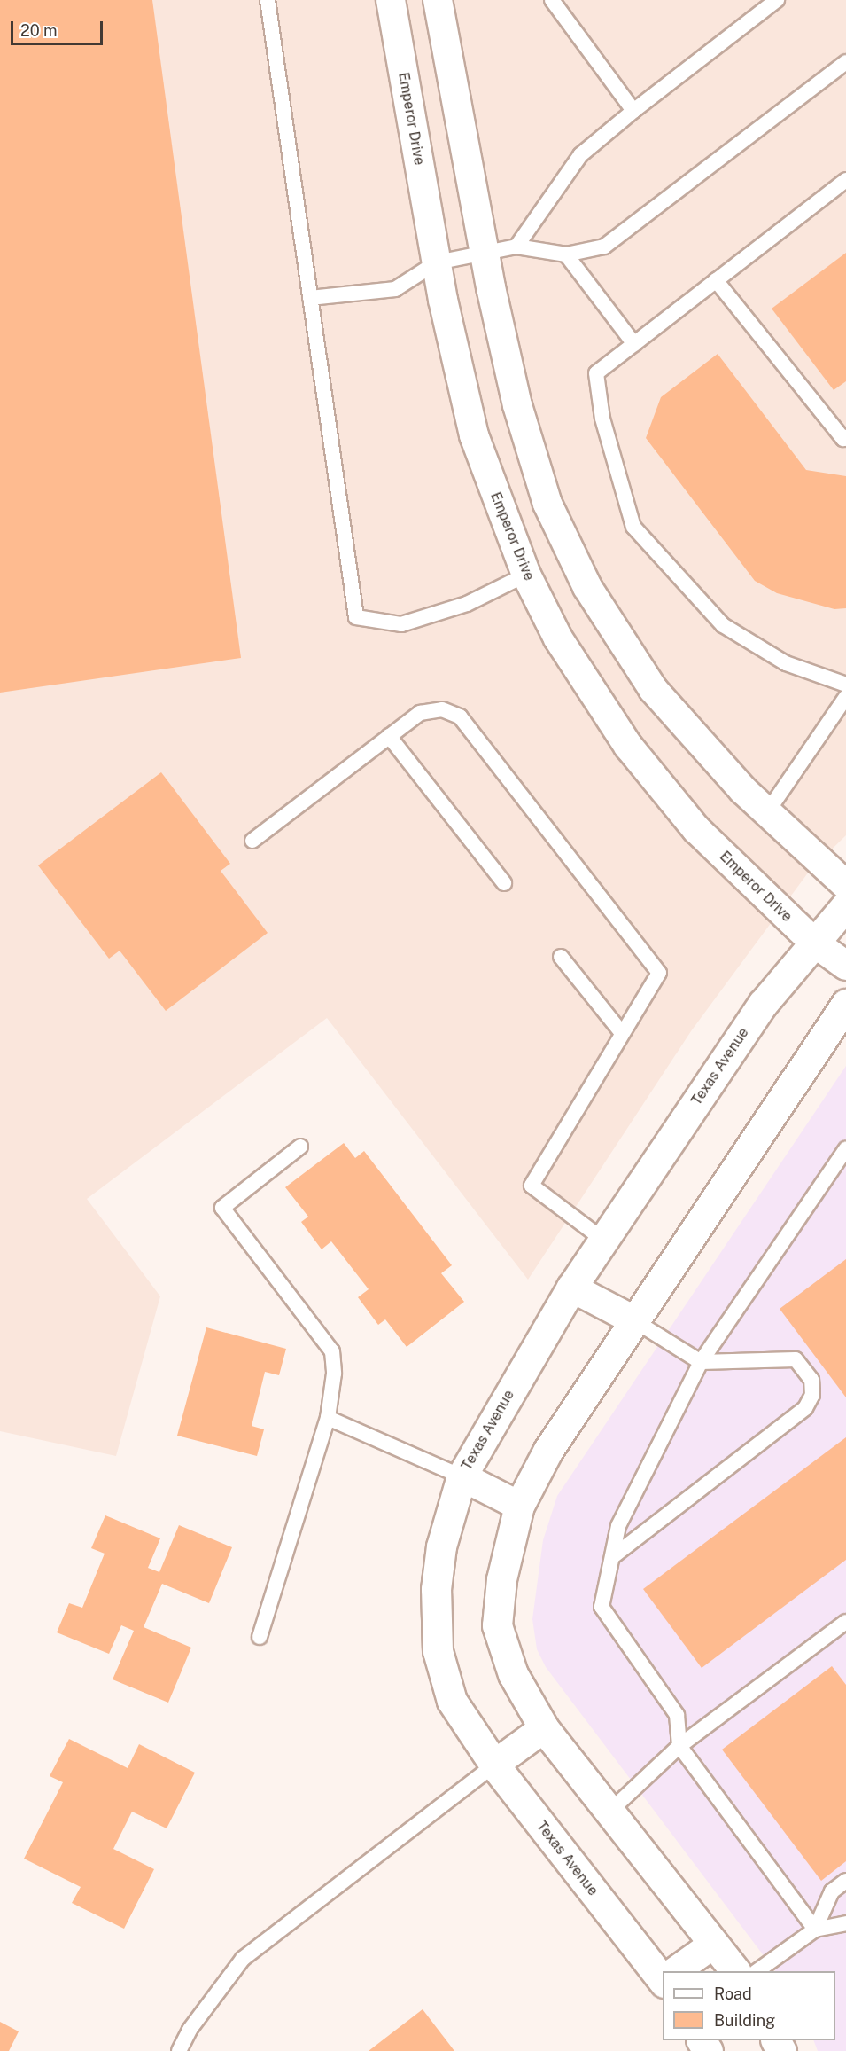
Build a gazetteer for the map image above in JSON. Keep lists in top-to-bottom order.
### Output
{
  "streets": {
    "street": ["Emperor Drive", "Texas Avenue"]
  },
  "crossings": [
    ["Emperor Drive", "Texas Avenue"]
  ],
  "legend": ["Road", "Building"],
  "scale_bar": "20 m"
}
